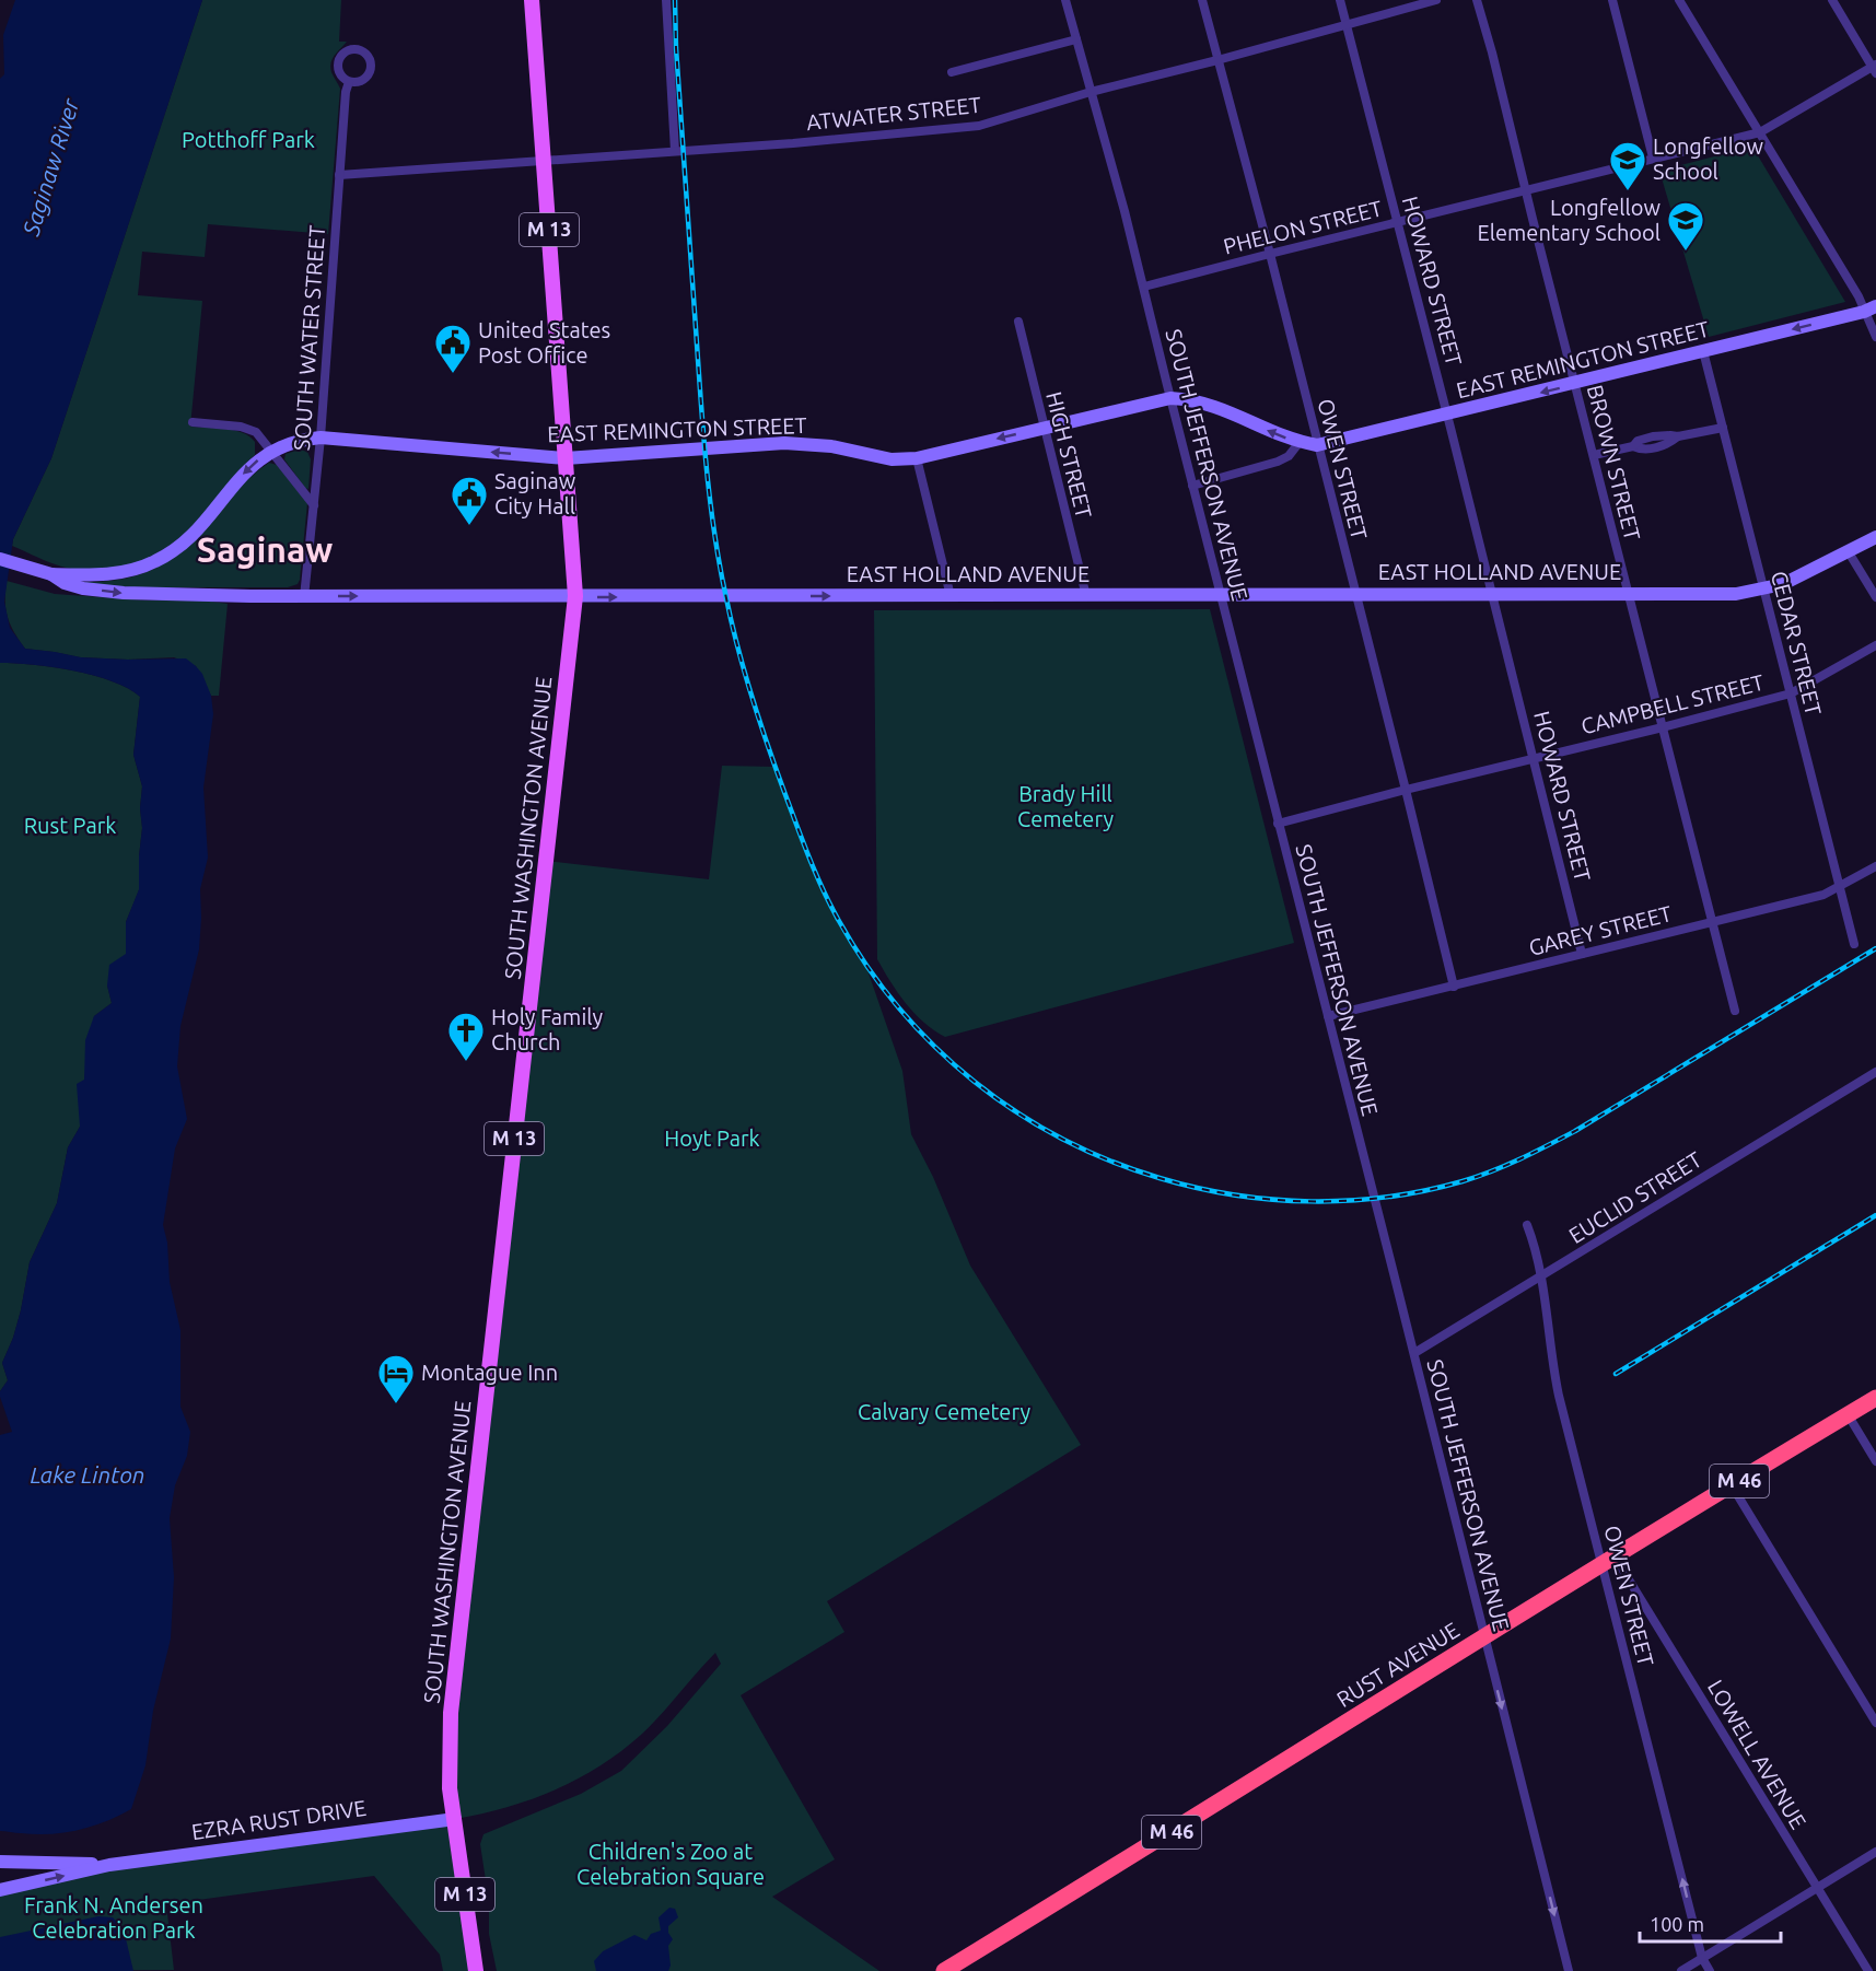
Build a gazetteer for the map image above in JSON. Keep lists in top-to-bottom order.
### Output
{
  "streets": {
    "highway": ["M 46", "RUST AVENUE"],
    "main road": [
      "M 13",
      "EAST REMINGTON STREET",
      "EAST HOLLAND AVENUE",
      "SOUTH WASHINGTON AVENUE",
      "EZRA RUST DRIVE"
    ],
    "street": [
      "ATWATER STREET",
      "PHELON STREET",
      "HOWARD STREET",
      "SOUTH WATER STREET",
      "HIGH STREET",
      "BROWN STREET",
      "SOUTH JEFFERSON AVENUE",
      "OWEN STREET",
      "CEDAR STREET",
      "CAMPBELL STREET",
      "GAREY STREET",
      "EUCLID STREET",
      "LOWELL AVENUE"
    ]
  },
  "crossings": [
    ["ATWATER STREET", "HOWARD STREET"],
    ["ATWATER STREET", "SOUTH WATER STREET"],
    ["ATWATER STREET", "SOUTH JEFFERSON AVENUE"],
    ["ATWATER STREET", "OWEN STREET"],
    ["ATWATER STREET", "SOUTH WASHINGTON AVENUE"],
    ["PHELON STREET", "HOWARD STREET"],
    ["PHELON STREET", "BROWN STREET"],
    ["PHELON STREET", "SOUTH JEFFERSON AVENUE"],
    ["PHELON STREET", "OWEN STREET"],
    ["HOWARD STREET", "EAST REMINGTON STREET"],
    ["HOWARD STREET", "EAST HOLLAND AVENUE"],
    ["HOWARD STREET", "CAMPBELL STREET"],
    ["HOWARD STREET", "GAREY STREET"],
    ["SOUTH WATER STREET", "EAST REMINGTON STREET"],
    ["SOUTH WATER STREET", "EAST HOLLAND AVENUE"],
    ["EAST REMINGTON STREET", "HIGH STREET"],
    ["EAST REMINGTON STREET", "BROWN STREET"],
    ["EAST REMINGTON STREET", "SOUTH JEFFERSON AVENUE"],
    ["EAST REMINGTON STREET", "OWEN STREET"],
    ["EAST REMINGTON STREET", "EAST HOLLAND AVENUE"],
    ["EAST REMINGTON STREET", "CEDAR STREET"],
    ["EAST REMINGTON STREET", "SOUTH WASHINGTON AVENUE"],
    ["HIGH STREET", "EAST HOLLAND AVENUE"],
    ["BROWN STREET", "EAST HOLLAND AVENUE"],
    ["BROWN STREET", "CAMPBELL STREET"],
    ["BROWN STREET", "GAREY STREET"],
    ["SOUTH JEFFERSON AVENUE", "EAST HOLLAND AVENUE"],
    ["SOUTH JEFFERSON AVENUE", "CAMPBELL STREET"],
    ["SOUTH JEFFERSON AVENUE", "GAREY STREET"],
    ["SOUTH JEFFERSON AVENUE", "EUCLID STREET"],
    ["SOUTH JEFFERSON AVENUE", "RUST AVENUE"],
    ["OWEN STREET", "EAST HOLLAND AVENUE"],
    ["OWEN STREET", "CAMPBELL STREET"],
    ["OWEN STREET", "GAREY STREET"],
    ["OWEN STREET", "EUCLID STREET"],
    ["OWEN STREET", "RUST AVENUE"],
    ["OWEN STREET", "LOWELL AVENUE"],
    ["EAST HOLLAND AVENUE", "CEDAR STREET"],
    ["EAST HOLLAND AVENUE", "SOUTH WASHINGTON AVENUE"],
    ["CEDAR STREET", "CAMPBELL STREET"],
    ["CEDAR STREET", "GAREY STREET"],
    ["SOUTH WASHINGTON AVENUE", "EZRA RUST DRIVE"],
    ["RUST AVENUE", "LOWELL AVENUE"]
  ],
  "one_way": ["EAST REMINGTON STREET", "EAST HOLLAND AVENUE"],
  "districts": ["Saginaw"],
  "water": ["Saginaw River", "Lake Linton"],
  "parks": [
    "Potthoff Park",
    "Brady Hill Cemetery",
    "Rust Park",
    "Hoyt Park",
    "Calvary Cemetery",
    "Children's Zoo at Celebration Square",
    "Frank N. Andersen Celebration Park"
  ],
  "places": {
    "school or university": ["Longfellow School", "Longfellow Elementary School"],
    "public building": ["United States Post Office", "Saginaw City Hall"],
    "church": ["Holy Family Church"],
    "hotel": ["Montague Inn"]
  },
  "scale_bar": "100 m"
}
